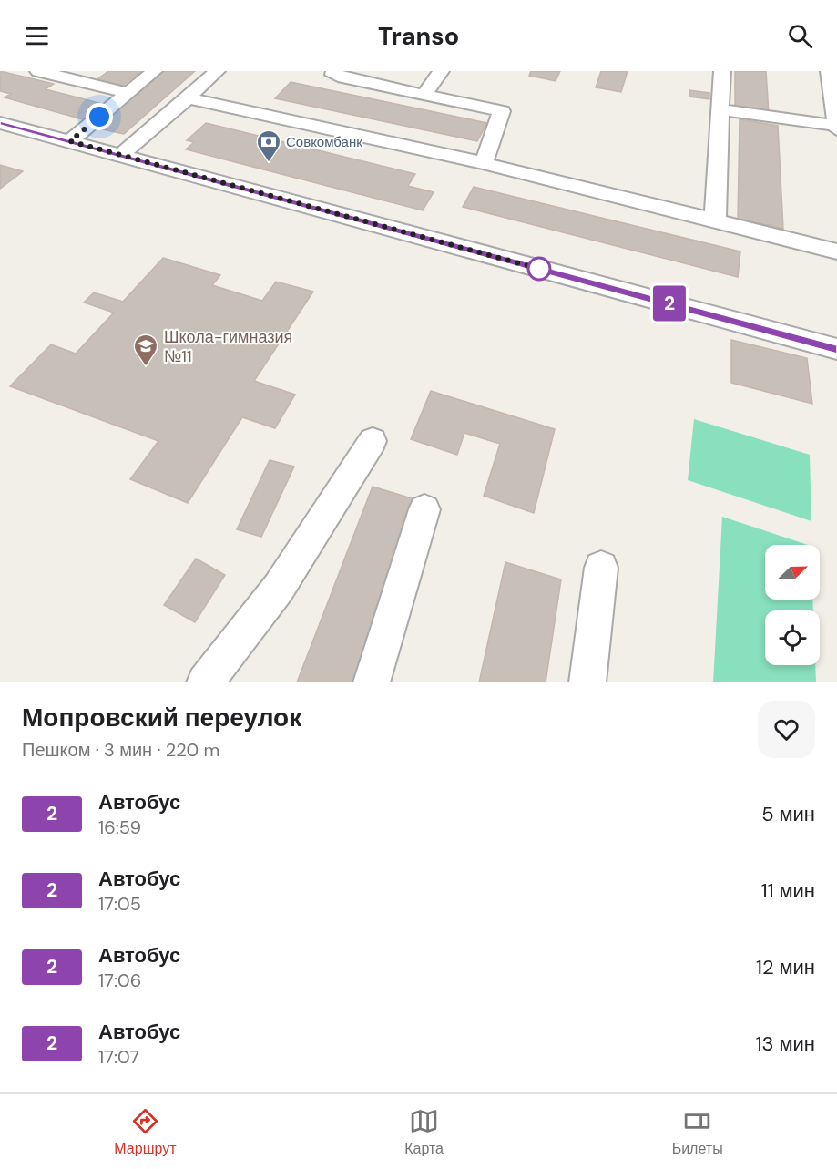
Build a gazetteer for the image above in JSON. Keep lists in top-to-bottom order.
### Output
{
  "places": {
    "bank": ["Совкомбанк"],
    "school or university": ["Школа-гимназия №11"]
  },
  "lines": ["bus line 2"],
  "north": "top right",
  "page": {
    "header": "Transo",
    "on_map": "2",
    "heading": ["Мопровский переулок", "Пешком · 3 мин · 220 m"],
    "list": [
      {
        "mark": "2",
        "name": "Автобус",
        "note": "16:59",
        "value": "5 мин"
      },
      {
        "mark": "2",
        "name": "Автобус",
        "note": "17:05",
        "value": "11 мин"
      },
      {
        "mark": "2",
        "name": "Автобус",
        "note": "17:06",
        "value": "12 мин"
      },
      {
        "mark": "2",
        "name": "Автобус",
        "note": "17:07",
        "value": "13 мин"
      }
    ],
    "tabs": ["Маршрут", "Карта", "Билеты"]
  }
}
